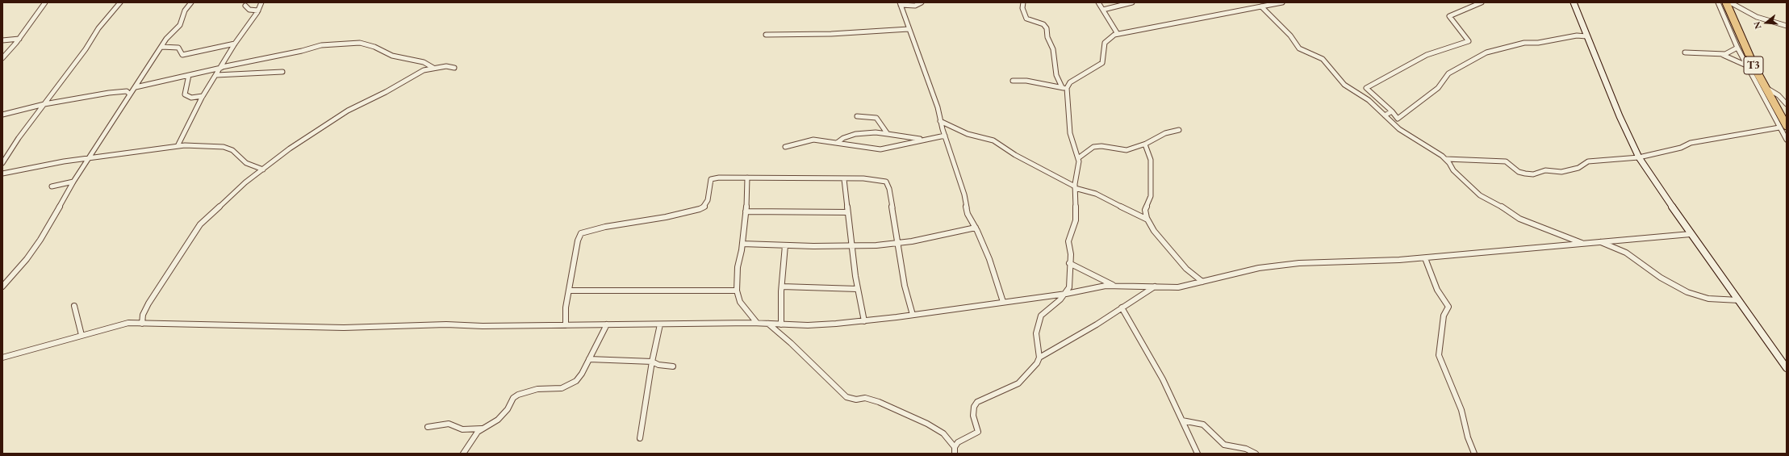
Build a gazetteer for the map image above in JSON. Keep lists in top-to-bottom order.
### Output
{
  "streets": {
    "highway": ["T3"]
  },
  "north": "left"
}
